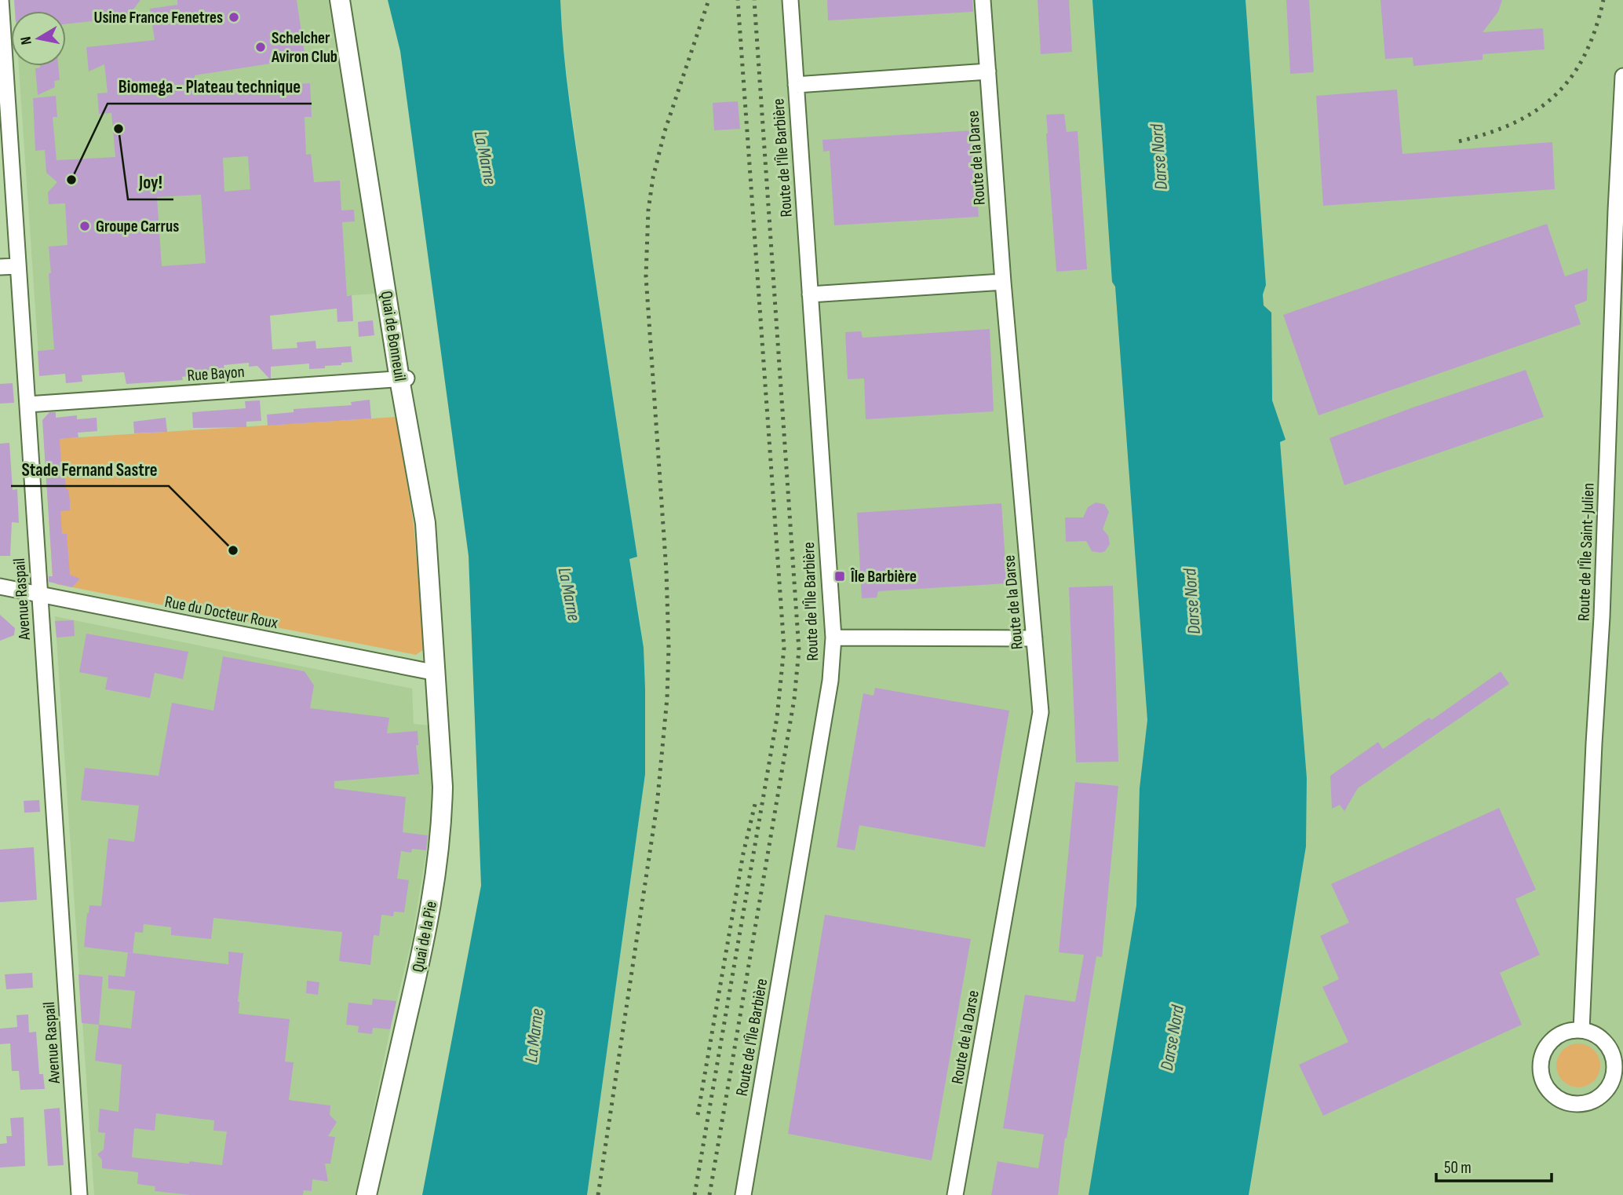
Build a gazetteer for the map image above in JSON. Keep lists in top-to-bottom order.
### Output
{
  "streets": {
    "street": [
      "Route de l'Île Barbière",
      "Route de la Darse",
      "Quai de Bonneuil",
      "Rue Bayon",
      "Route de l'Île Saint-Julien",
      "Avenue Raspail",
      "Rue du Docteur Roux",
      "Quai de la Pie"
    ]
  },
  "crossings": [
    ["Quai de Bonneuil", "Rue Bayon"],
    ["Quai de Bonneuil", "Rue du Docteur Roux"],
    ["Quai de Bonneuil", "Quai de la Pie"],
    ["Rue Bayon", "Avenue Raspail"],
    ["Avenue Raspail", "Rue du Docteur Roux"],
    ["Rue du Docteur Roux", "Quai de la Pie"]
  ],
  "water": ["Darse Nord", "La Marne"],
  "places": {
    "other": [
      "Usine France Fenetres",
      "Schelcher Aviron Club",
      "Joy!",
      "Biomega - Plateau technique",
      "Groupe Carrus",
      "Stade Fernand Sastre"
    ],
    "transit": ["Île Barbière"]
  },
  "scale_bar": "50 m",
  "north": "left"
}
